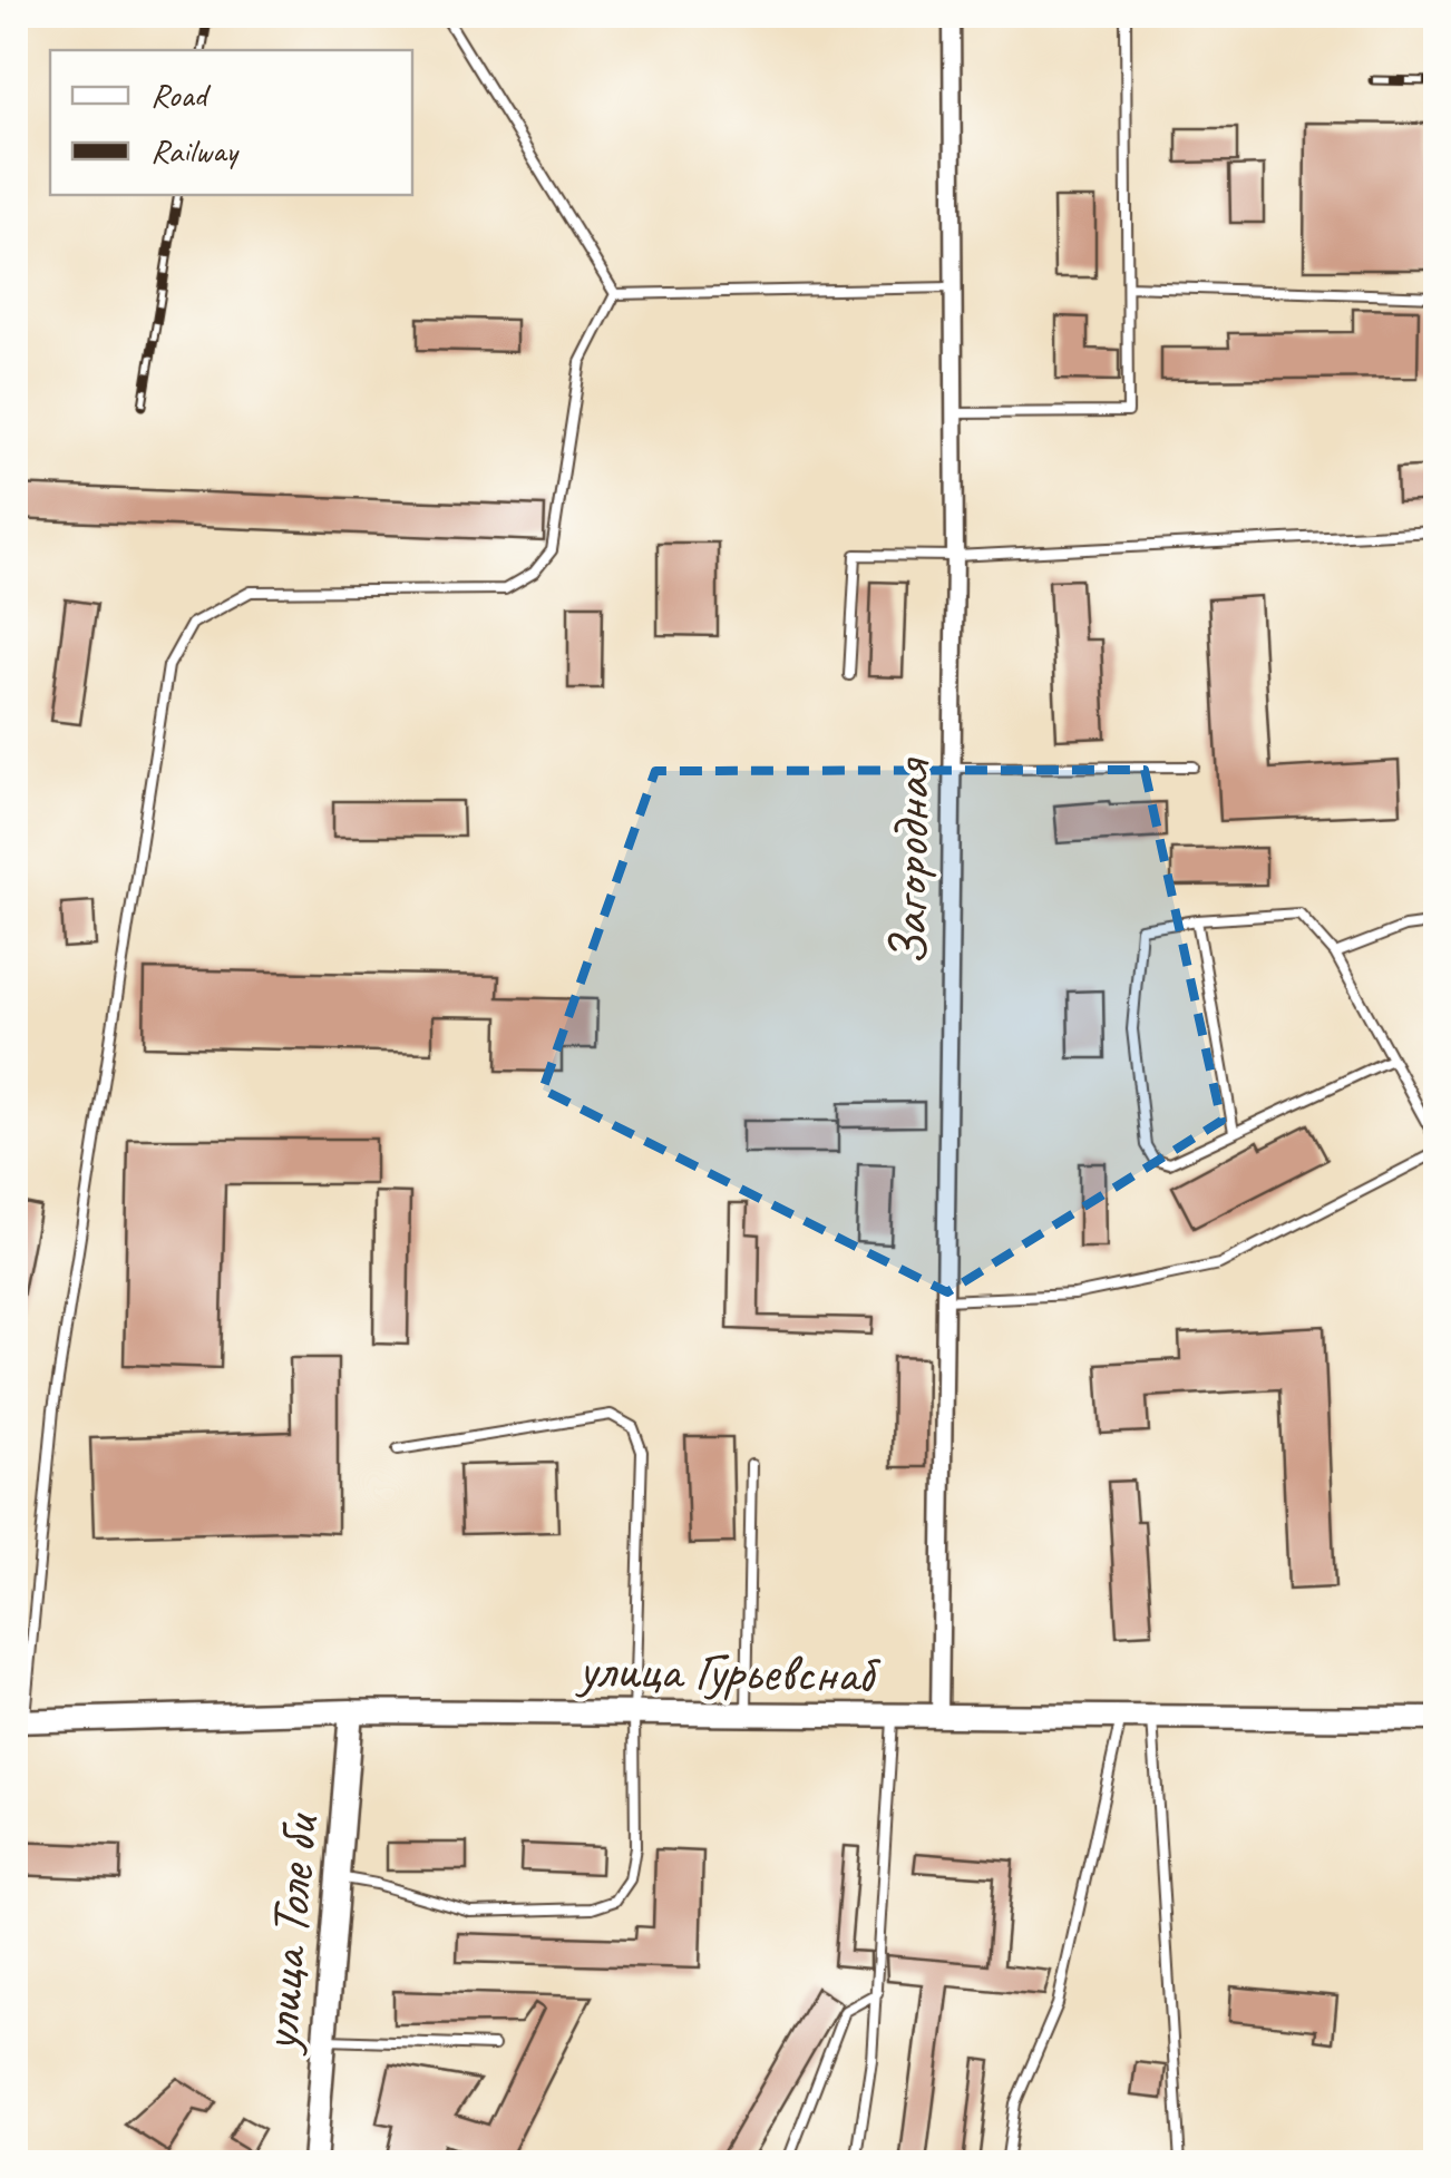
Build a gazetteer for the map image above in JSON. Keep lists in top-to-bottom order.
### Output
{
  "streets": {
    "street": ["Загородная", "улица Гурьевснаб", "улица Толе би"]
  },
  "crossings": [
    ["Загородная", "улица Гурьевснаб"],
    ["улица Гурьевснаб", "улица Толе би"]
  ],
  "legend": ["Road", "Railway"]
}
